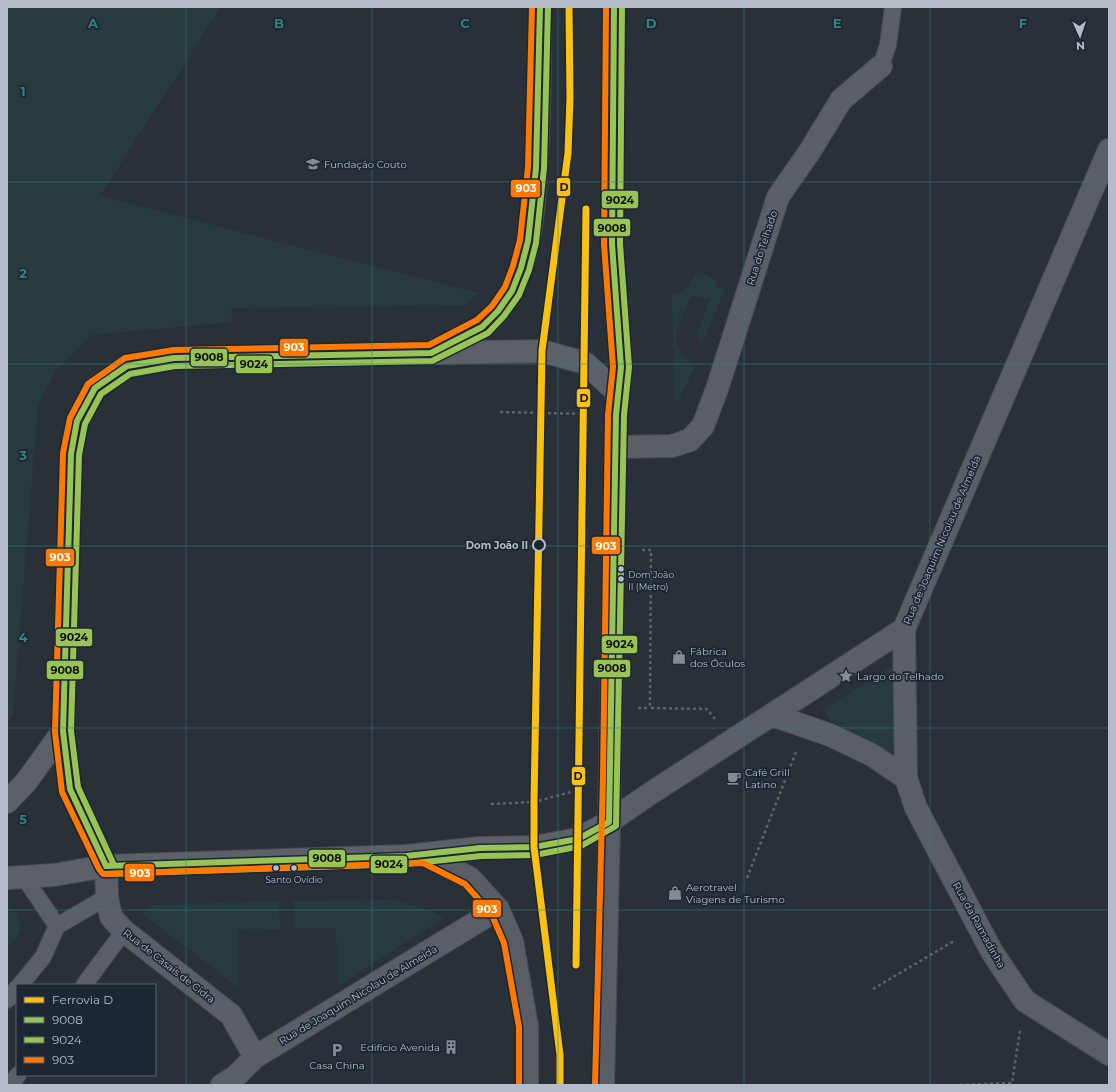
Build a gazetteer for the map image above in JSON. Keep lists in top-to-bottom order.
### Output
{
  "streets": {
    "street": [
      "Rua do Telhado",
      "Rua de Joaquim Nicolau de Almeida",
      "Rua da Ramadinha",
      "Rua de Casais de Cidra"
    ]
  },
  "crossings": [
    ["Rua de Joaquim Nicolau de Almeida", "Rua de Casais de Cidra"]
  ],
  "places": {
    "school or university": ["Fundação Couto"],
    "other": ["Dom João II", "Dom João II (Metro)", "Santo Ovídio"],
    "shop": ["Fábrica dos Óculos", "Aerotravel Viagens de Turismo"],
    "place": ["Largo do Telhado"],
    "cafe": ["Café Grill Latino"],
    "building": ["Edifício Avenida"],
    "parking": ["Casa China"]
  },
  "lines": [
    "rail line D",
    "transit line 9008",
    "transit line 9024",
    "transit line 903"
  ],
  "legend": [
    "Ferrovia D",
    "9008",
    "9024",
    "903"
  ],
  "north": "bottom",
  "grid": {
    "columns": [
      "A",
      "B",
      "C",
      "D",
      "E",
      "F"
    ],
    "rows": [
      "1",
      "2",
      "3",
      "4",
      "5"
    ]
  }
}
